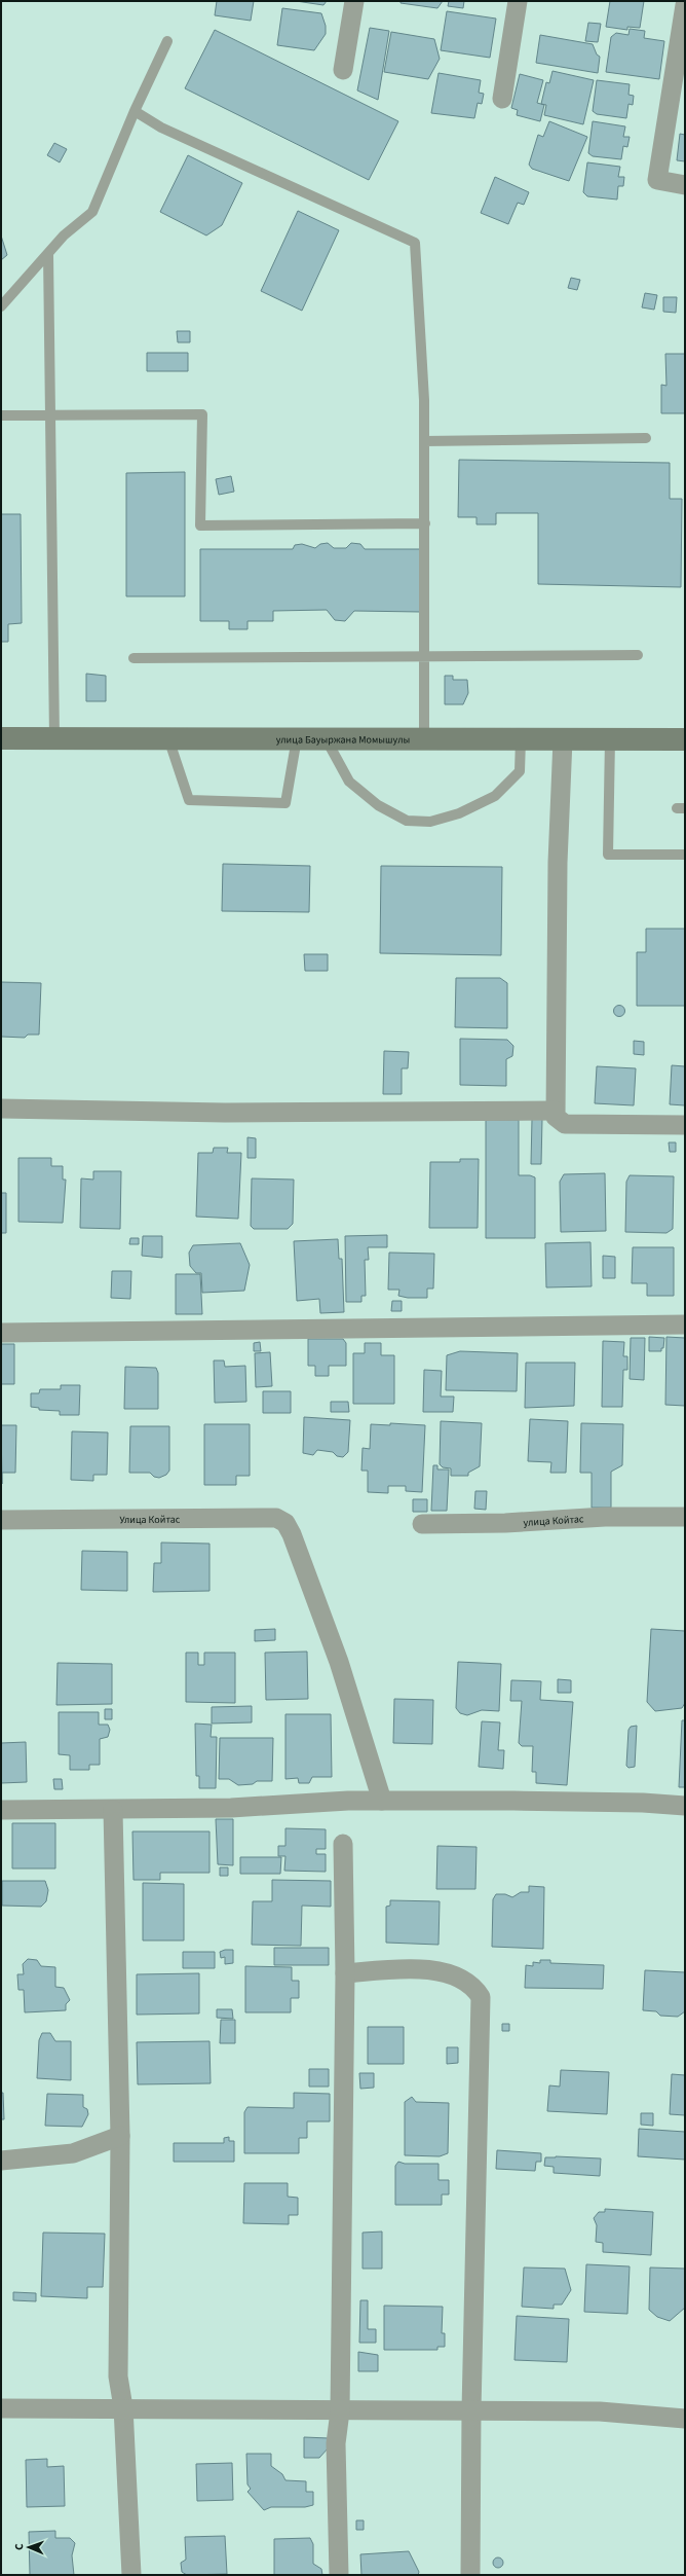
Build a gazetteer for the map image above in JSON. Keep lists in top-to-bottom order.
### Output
{
  "streets": {
    "street": ["улица Бауыржана Момышулы", "Улица Койтас", "улица Койтас"]
  },
  "north": "left"
}
